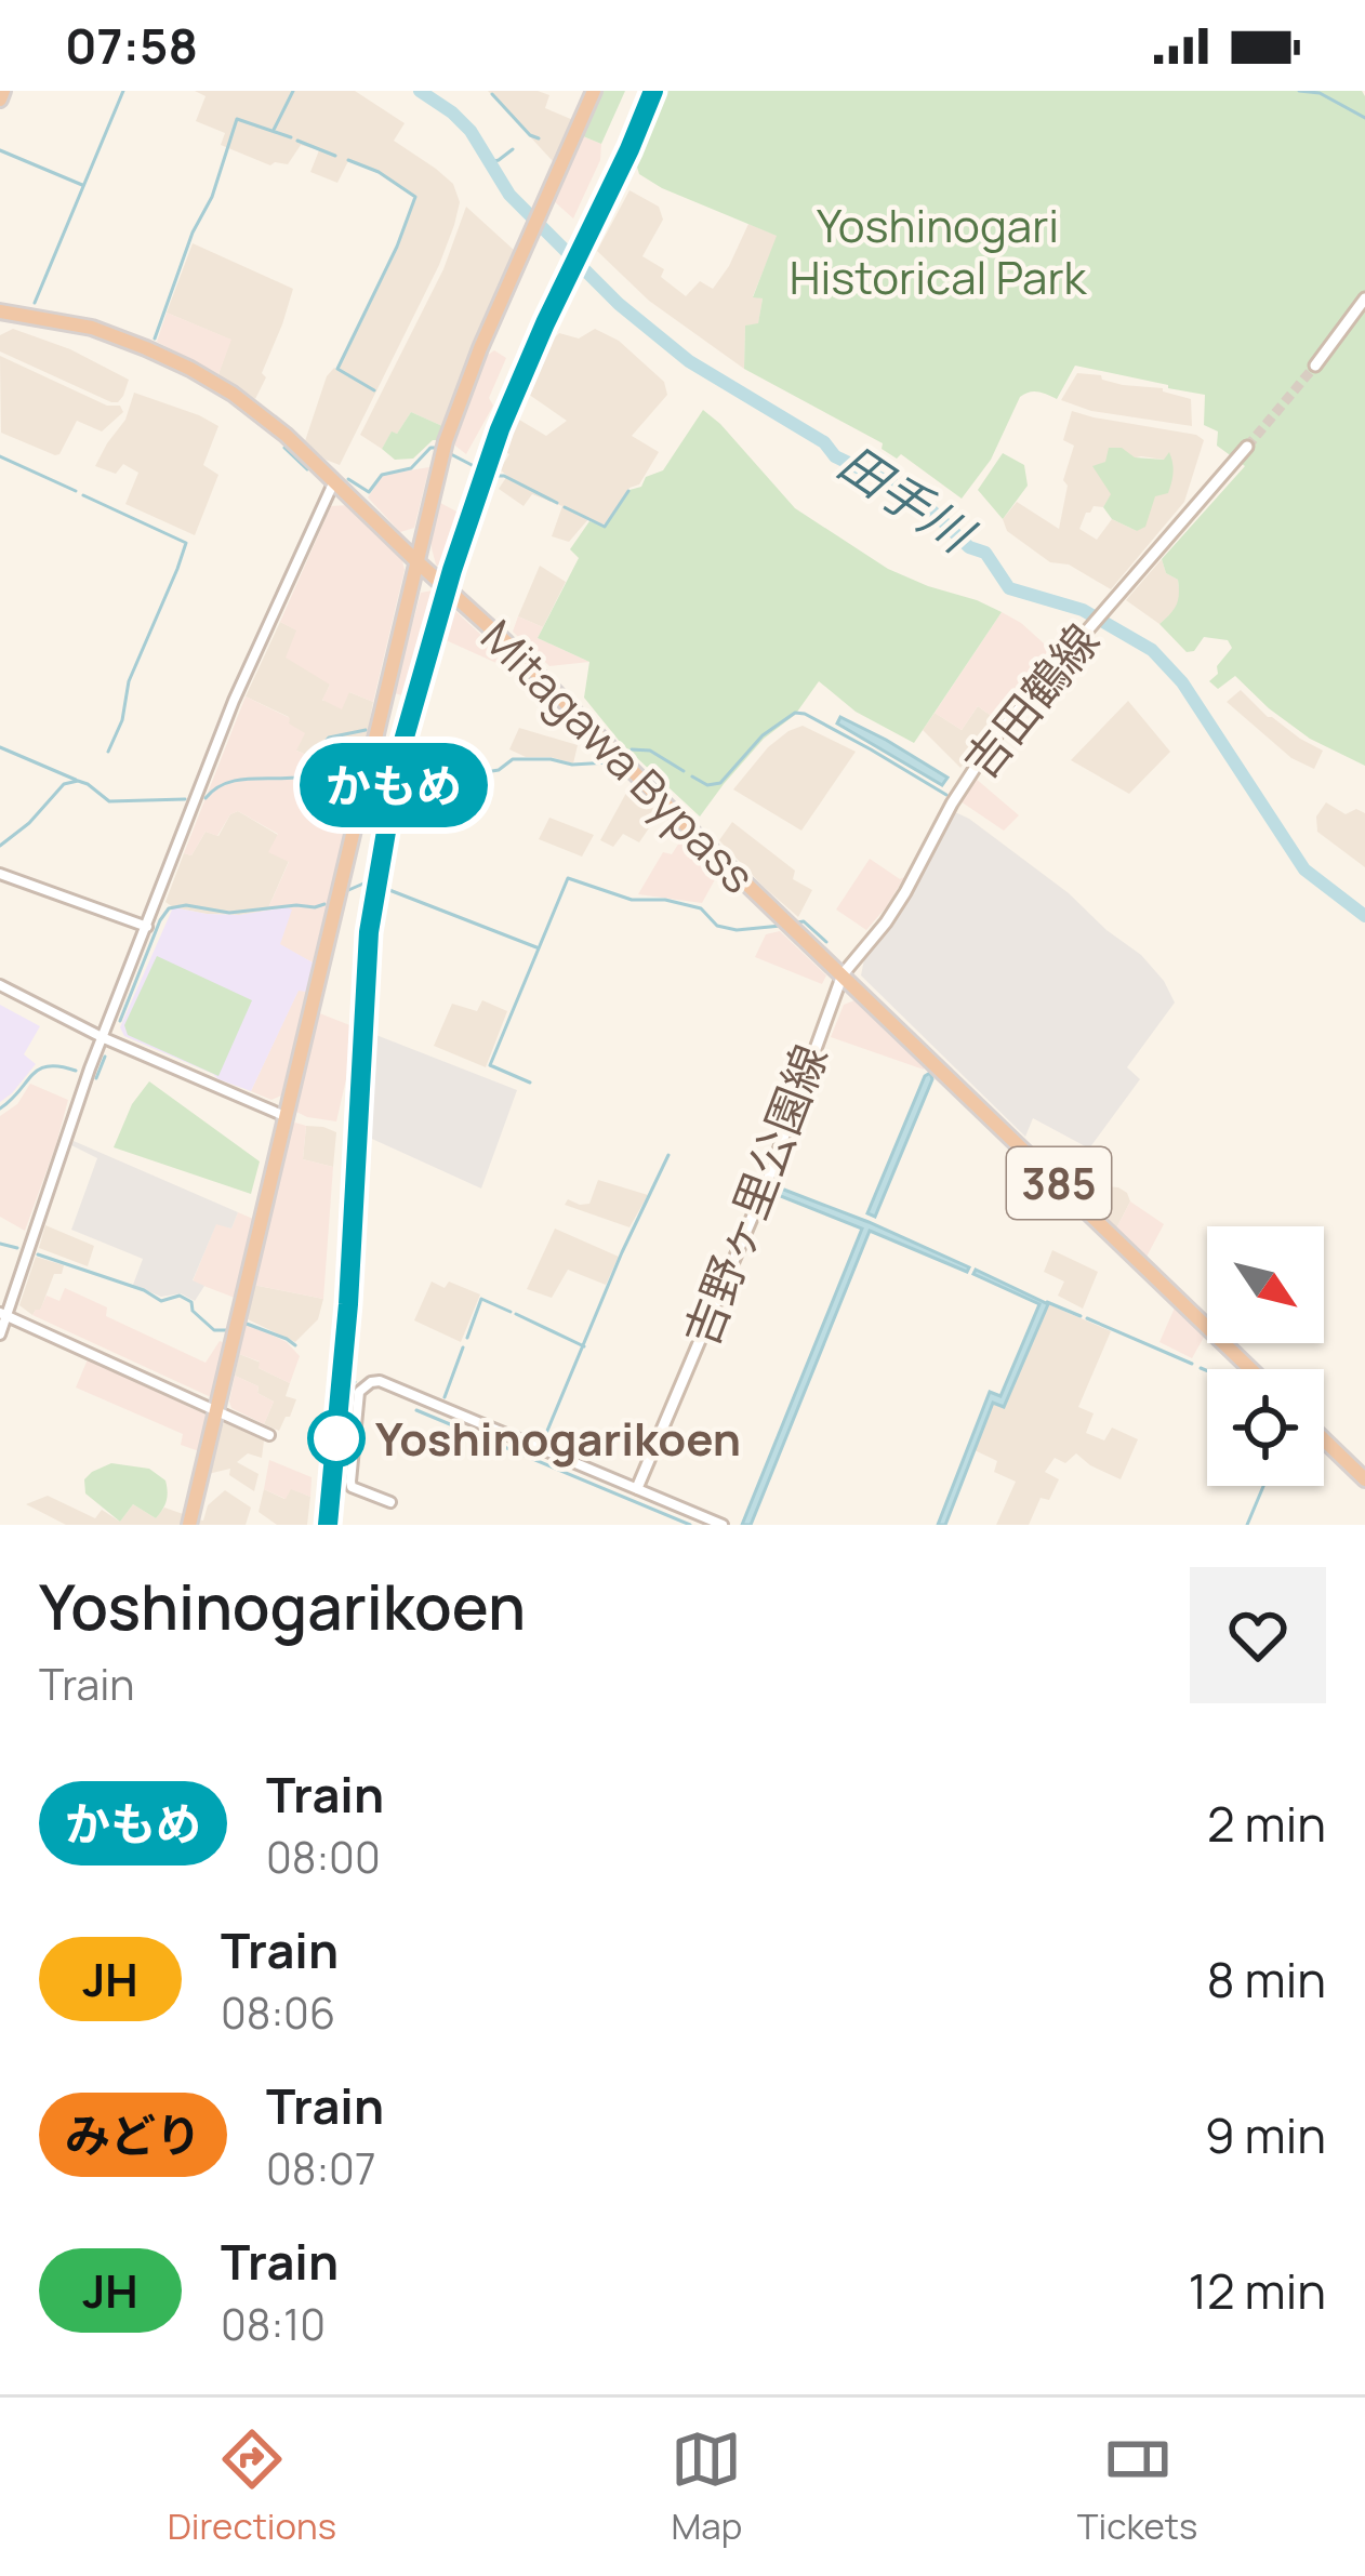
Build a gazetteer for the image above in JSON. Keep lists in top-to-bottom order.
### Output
{
  "streets": {
    "highway": ["Mitagawa Bypass", "385"],
    "main road": ["吉田鶴線", "吉野ヶ里公園線"]
  },
  "crossings": [
    ["吉田鶴線", "Mitagawa Bypass"],
    ["吉田鶴線", "385"],
    ["吉田鶴線", "吉野ヶ里公園線"],
    ["Mitagawa Bypass", "385"],
    ["Mitagawa Bypass", "吉野ヶ里公園線"],
    ["385", "吉野ヶ里公園線"]
  ],
  "water": ["田手川"],
  "parks": ["Yoshinogari Historical Park"],
  "places": ["Yoshinogarikoen"],
  "north": "bottom right",
  "page": {
    "status": "07:58",
    "on_map": "かもめ",
    "heading": ["Yoshinogarikoen", "Train"],
    "list": [
      {
        "mark": "かもめ",
        "name": "Train",
        "note": "08:00",
        "value": "2 min"
      },
      {
        "mark": "JH",
        "name": "Train",
        "note": "08:06",
        "value": "8 min"
      },
      {
        "mark": "みどり",
        "name": "Train",
        "note": "08:07",
        "value": "9 min"
      },
      {
        "mark": "JH",
        "name": "Train",
        "note": "08:10",
        "value": "12 min"
      }
    ],
    "tabs": ["Directions", "Map", "Tickets"]
  }
}
